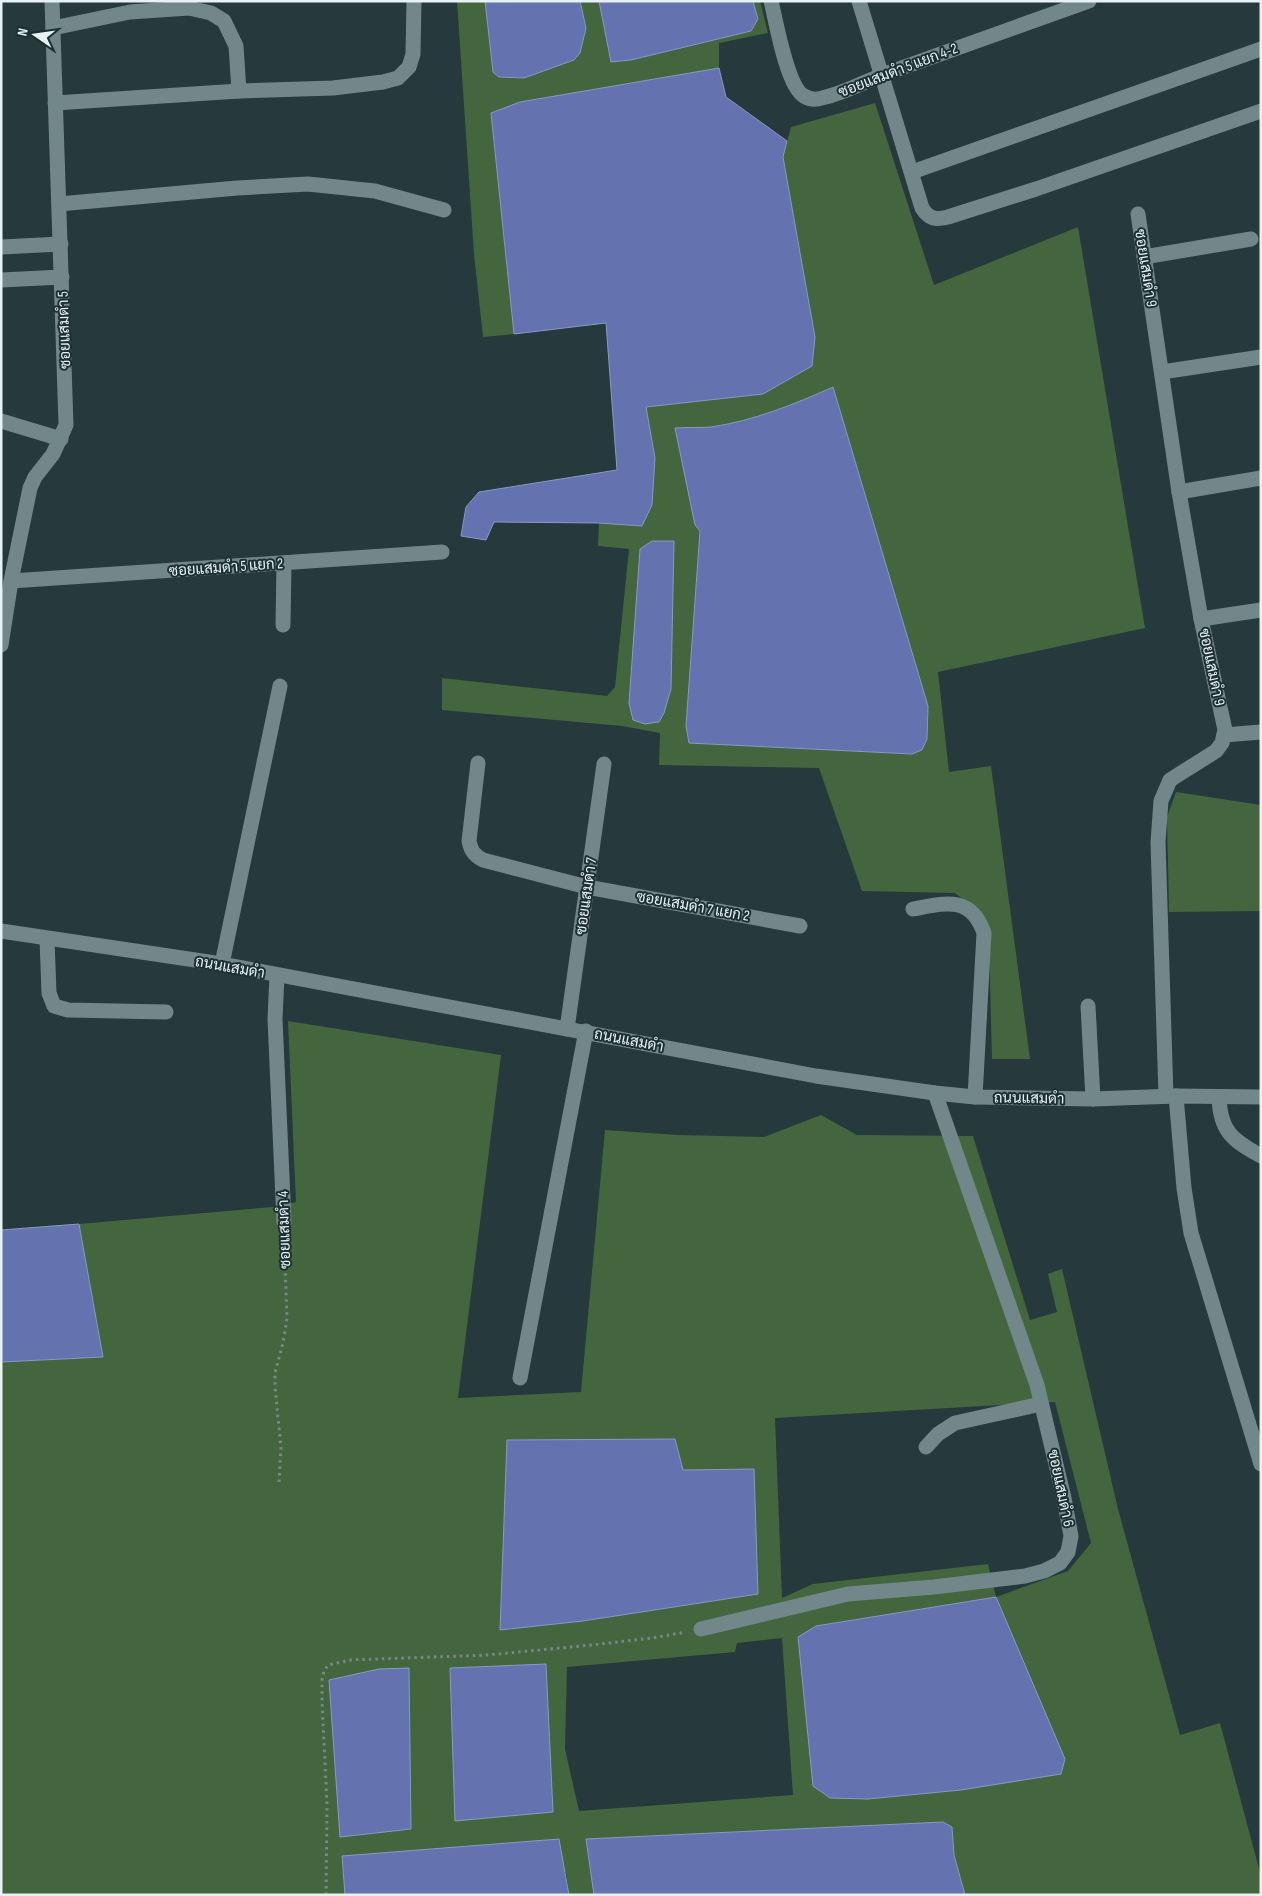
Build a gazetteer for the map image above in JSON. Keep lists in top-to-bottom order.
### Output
{
  "streets": {
    "street": [
      "ซอยแสมดำ 5 แยก 4-2",
      "ซอยแสมดำ 9",
      "ซอยแสมดำ 5",
      "ซอยแสมดำ 5 แยก 2",
      "ซอยแสมดำ 7",
      "ซอยแสมดำ 7 แยก 2",
      "ถนนแสมดำ",
      "ซอยแสมดำ 4",
      "ซอยแสมดำ 6"
    ]
  },
  "crossings": [
    ["ซอยแสมดำ 5", "ซอยแสมดำ 5 แยก 2"],
    ["ซอยแสมดำ 7", "ซอยแสมดำ 7 แยก 2"],
    ["ซอยแสมดำ 7", "ถนนแสมดำ"],
    ["ถนนแสมดำ", "ซอยแสมดำ 4"],
    ["ถนนแสมดำ", "ซอยแสมดำ 6"]
  ],
  "north": "left"
}
